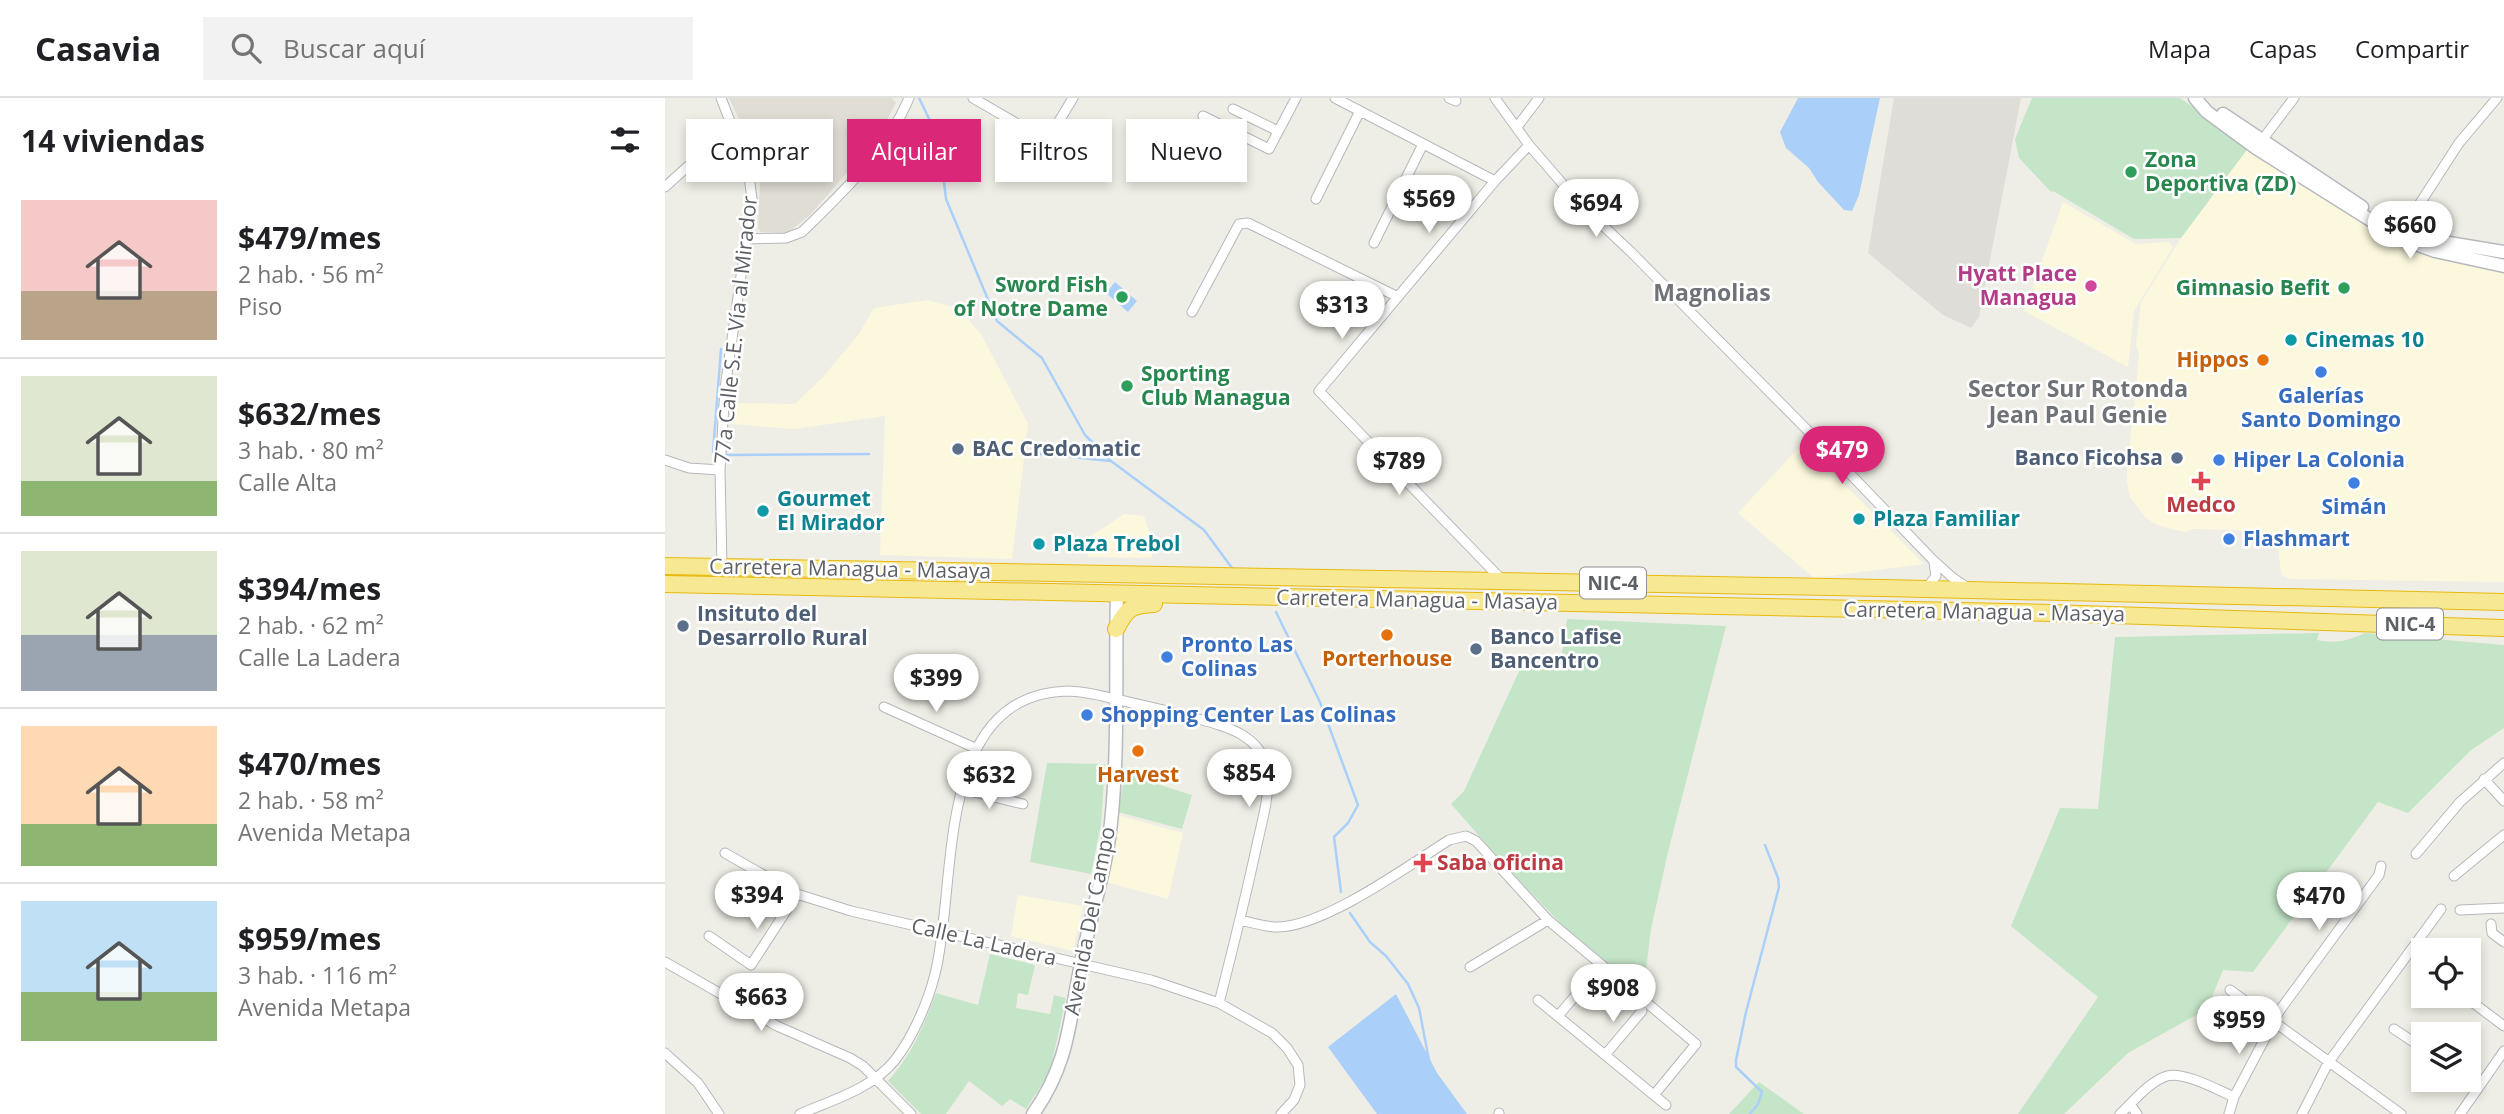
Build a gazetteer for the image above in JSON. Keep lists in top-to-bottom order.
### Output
{
  "streets": {
    "highway": ["Carretera Managua - Masaya", "NIC-4"],
    "street": ["77a Calle S.E. Vía al Mirador", "Avenida Del Campo", "Calle La Ladera"]
  },
  "crossings": [
    ["77a Calle S.E. Vía al Mirador", "Carretera Managua - Masaya"],
    ["Carretera Managua - Masaya", "Avenida Del Campo"],
    ["Avenida Del Campo", "Calle La Ladera"]
  ],
  "districts": ["Magnolias", "Sector Sur Rotonda Jean Paul Genie"],
  "places": {
    "other": [
      "Zona Deportiva (ZD)",
      "Hyatt Place Managua",
      "Gimnasio Befit",
      "Sword Fish of Notre Dame",
      "Cinemas 10",
      "Hippos",
      "Galerías Santo Domingo",
      "Sporting Club Managua",
      "BAC Credomatic",
      "Banco Ficohsa",
      "Hiper La Colonia",
      "Simán",
      "Gourmet El Mirador",
      "Plaza Familiar",
      "Flashmart",
      "Plaza Trebol",
      "Insituto del Desarrollo Rural",
      "Porterhouse",
      "Banco Lafise Bancentro",
      "Pronto Las Colinas",
      "Shopping Center Las Colinas",
      "Harvest"
    ],
    "health": ["Medco", "Saba oficina"]
  },
  "page": {
    "header": "Casavia",
    "search": "Buscar aquí",
    "nav": ["Mapa", "Capas", "Compartir"],
    "heading": "14 viviendas",
    "chip": [
      "Comprar",
      "Alquilar",
      "Filtros",
      "Nuevo"
    ],
    "price": [
      "$569",
      "$694",
      "$660",
      "$313",
      "$479",
      "$789",
      "$399",
      "$854",
      "$632",
      "$394",
      "$470",
      "$908",
      "$663",
      "$959"
    ],
    "list": [
      {
        "name": "$479/mes",
        "note": "2 hab. · 56 m² · Piso"
      },
      {
        "name": "$632/mes",
        "note": "3 hab. · 80 m² · Calle Alta"
      },
      {
        "name": "$394/mes",
        "note": "2 hab. · 62 m² · Calle La Ladera"
      },
      {
        "name": "$470/mes",
        "note": "2 hab. · 58 m² · Avenida Metapa"
      },
      {
        "name": "$959/mes",
        "note": "3 hab. · 116 m² · Avenida Metapa"
      }
    ]
  }
}
